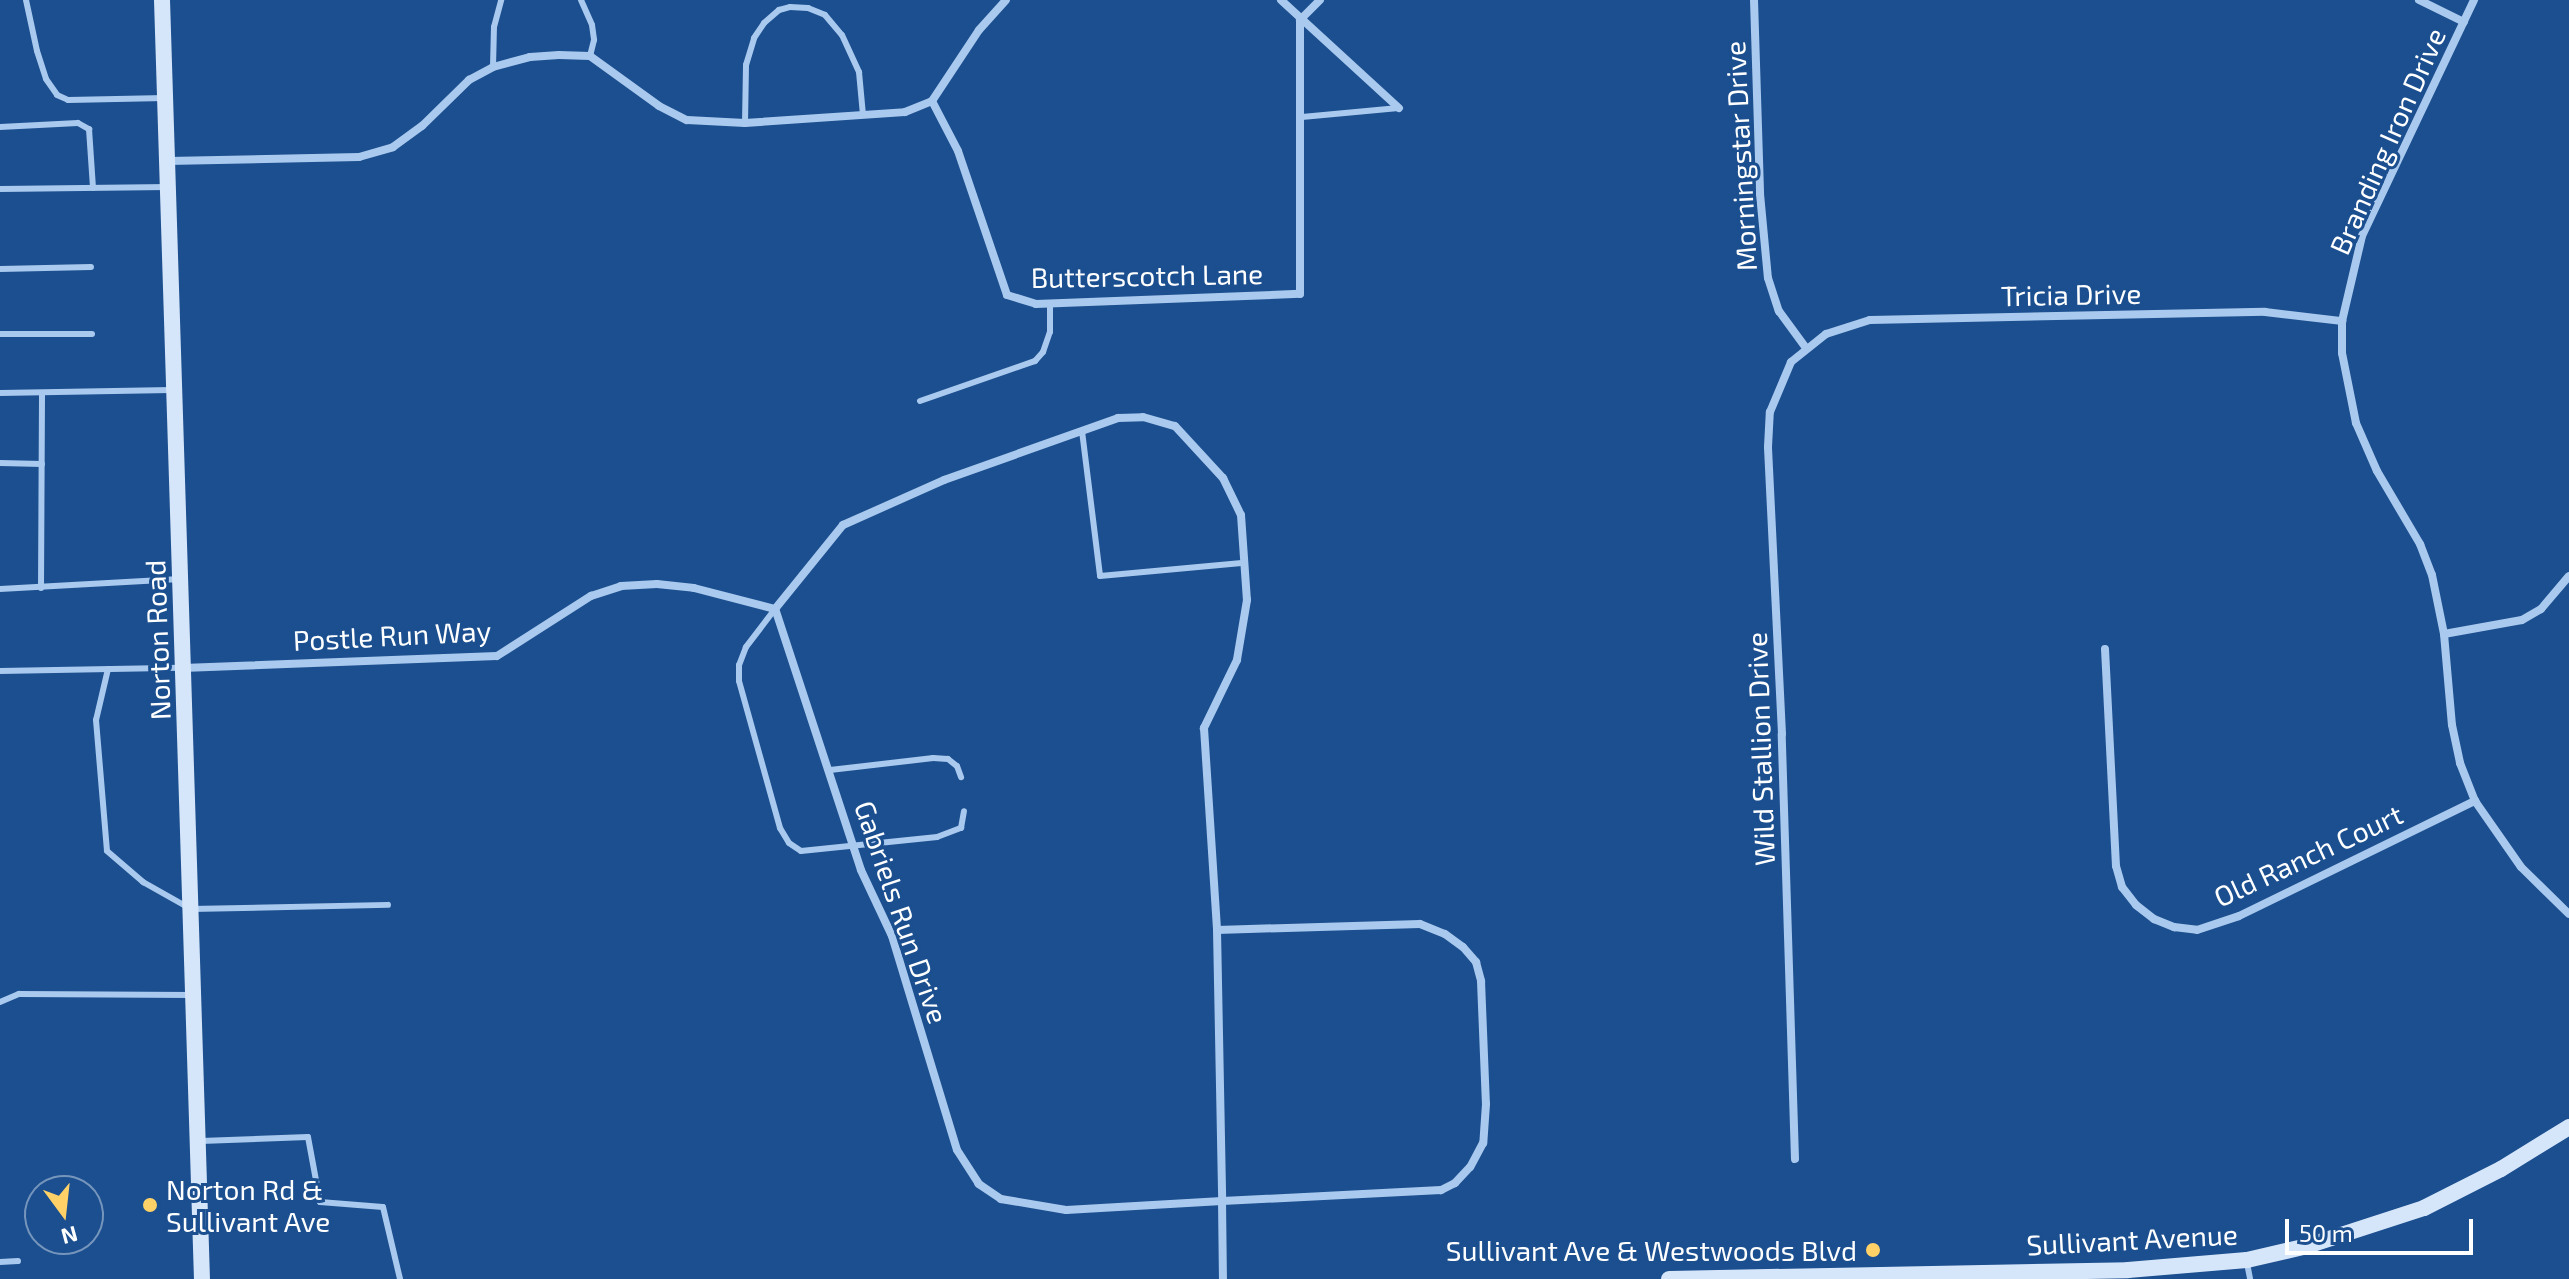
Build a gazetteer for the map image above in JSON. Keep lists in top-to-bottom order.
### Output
{
  "streets": {
    "main road": ["Norton Road", "Sullivant Avenue"],
    "street": [
      "Branding Iron Drive",
      "Morningstar Drive",
      "Butterscotch Lane",
      "Tricia Drive",
      "Postle Run Way",
      "Wild Stallion Drive",
      "Old Ranch Court",
      "Gabriels Run Drive"
    ]
  },
  "crossings": [
    ["Branding Iron Drive", "Tricia Drive"],
    ["Branding Iron Drive", "Old Ranch Court"],
    ["Morningstar Drive", "Tricia Drive"],
    ["Morningstar Drive", "Wild Stallion Drive"],
    ["Tricia Drive", "Wild Stallion Drive"],
    ["Postle Run Way", "Norton Road"],
    ["Postle Run Way", "Gabriels Run Drive"]
  ],
  "places": ["Norton Rd & Sullivant Ave", "Sullivant Ave & Westwoods Blvd"],
  "scale_bar": "50 m",
  "north": "bottom"
}
